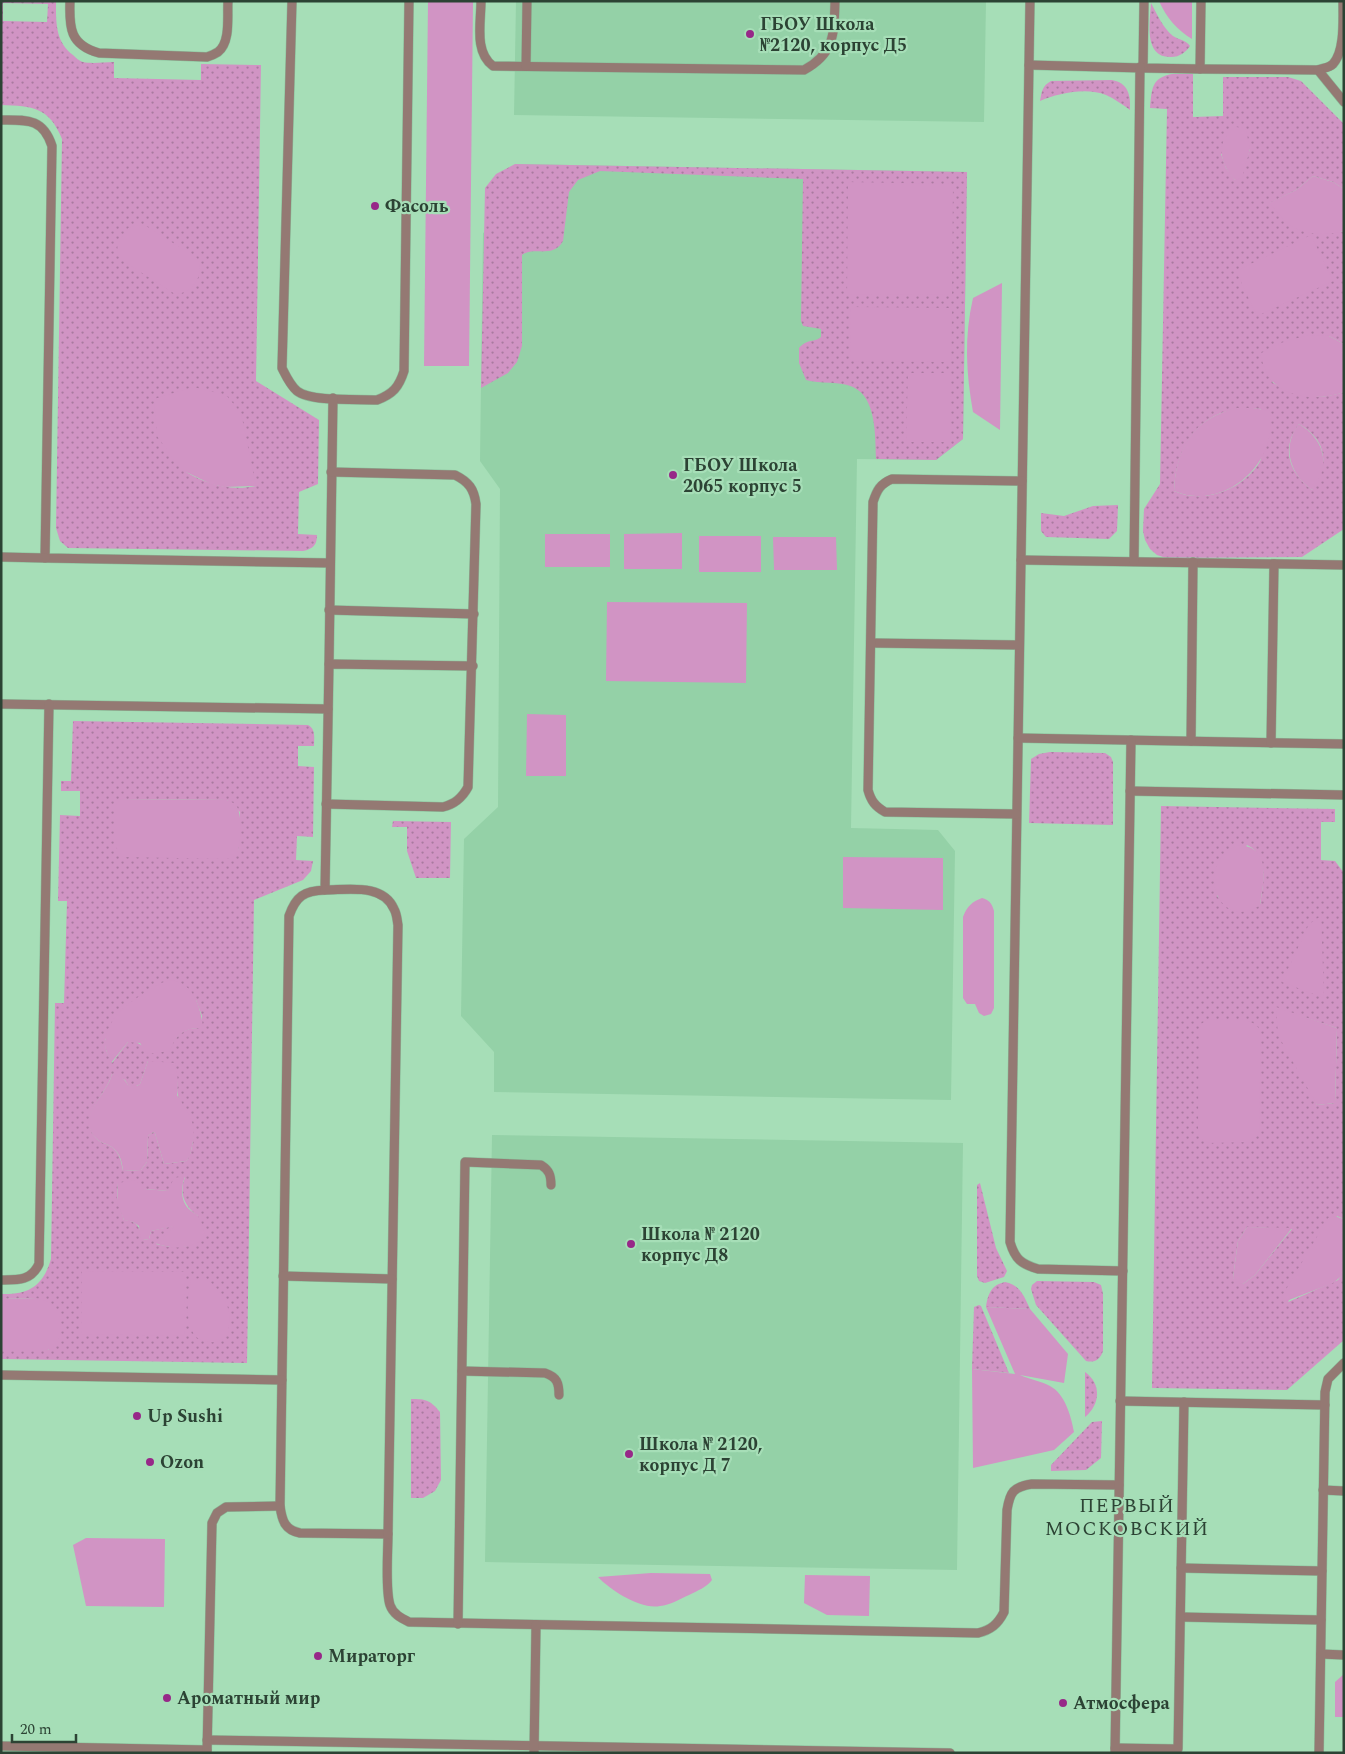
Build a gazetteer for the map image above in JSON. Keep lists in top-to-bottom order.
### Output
{
  "districts": ["ПЕРВЫЙ МОСКОВСКИЙ"],
  "places": [
    "ГБОУ Школа №2120, корпус Д5",
    "Фасоль",
    "ГБОУ Школа 2065 корпус 5",
    "Школа № 2120 корпус Д8",
    "Up Sushi",
    "Школа № 2120, корпус Д 7",
    "Ozon",
    "Мираторг",
    "Ароматный мир",
    "Атмосфера"
  ],
  "scale_bar": "20 m"
}
